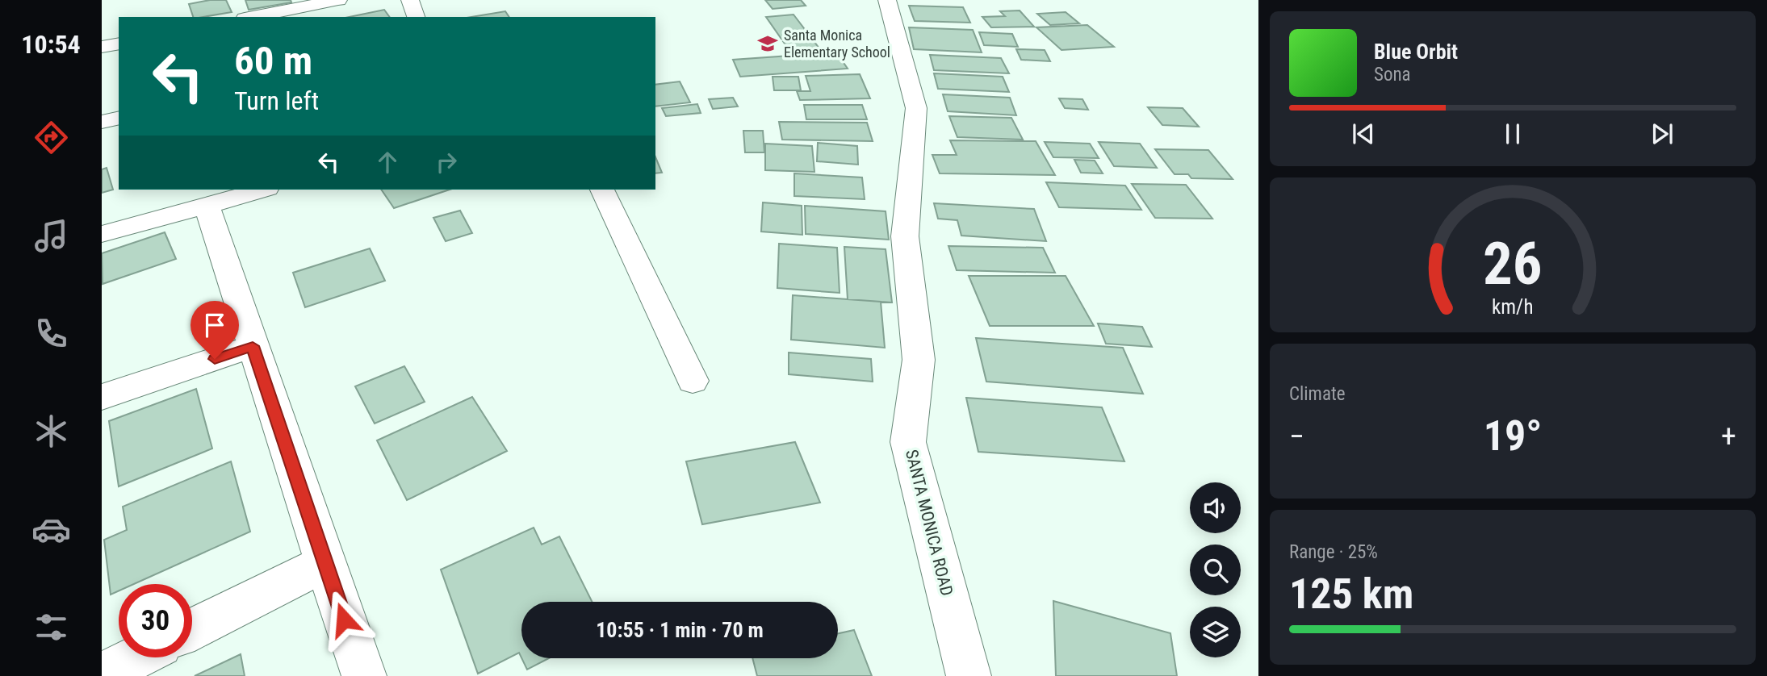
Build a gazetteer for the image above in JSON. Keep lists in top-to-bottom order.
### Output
{
  "streets": {
    "street": ["SANTA MONICA ROAD"]
  },
  "places": {
    "school or university": ["Santa Monica Elementary School"]
  },
  "page": {
    "tabs": "10:54",
    "turn": ["60 m", "Turn left"],
    "song": ["Blue Orbit", "Sona"],
    "tile": [
      "Climate",
      ["Range · 25%", "125 km"]
    ],
    "heat": ["−", "19°", "+"],
    "limit": "30",
    "trip": "10:55 · 1 min · 70 m",
    "gauge": ["26", "km/h"]
  }
}
